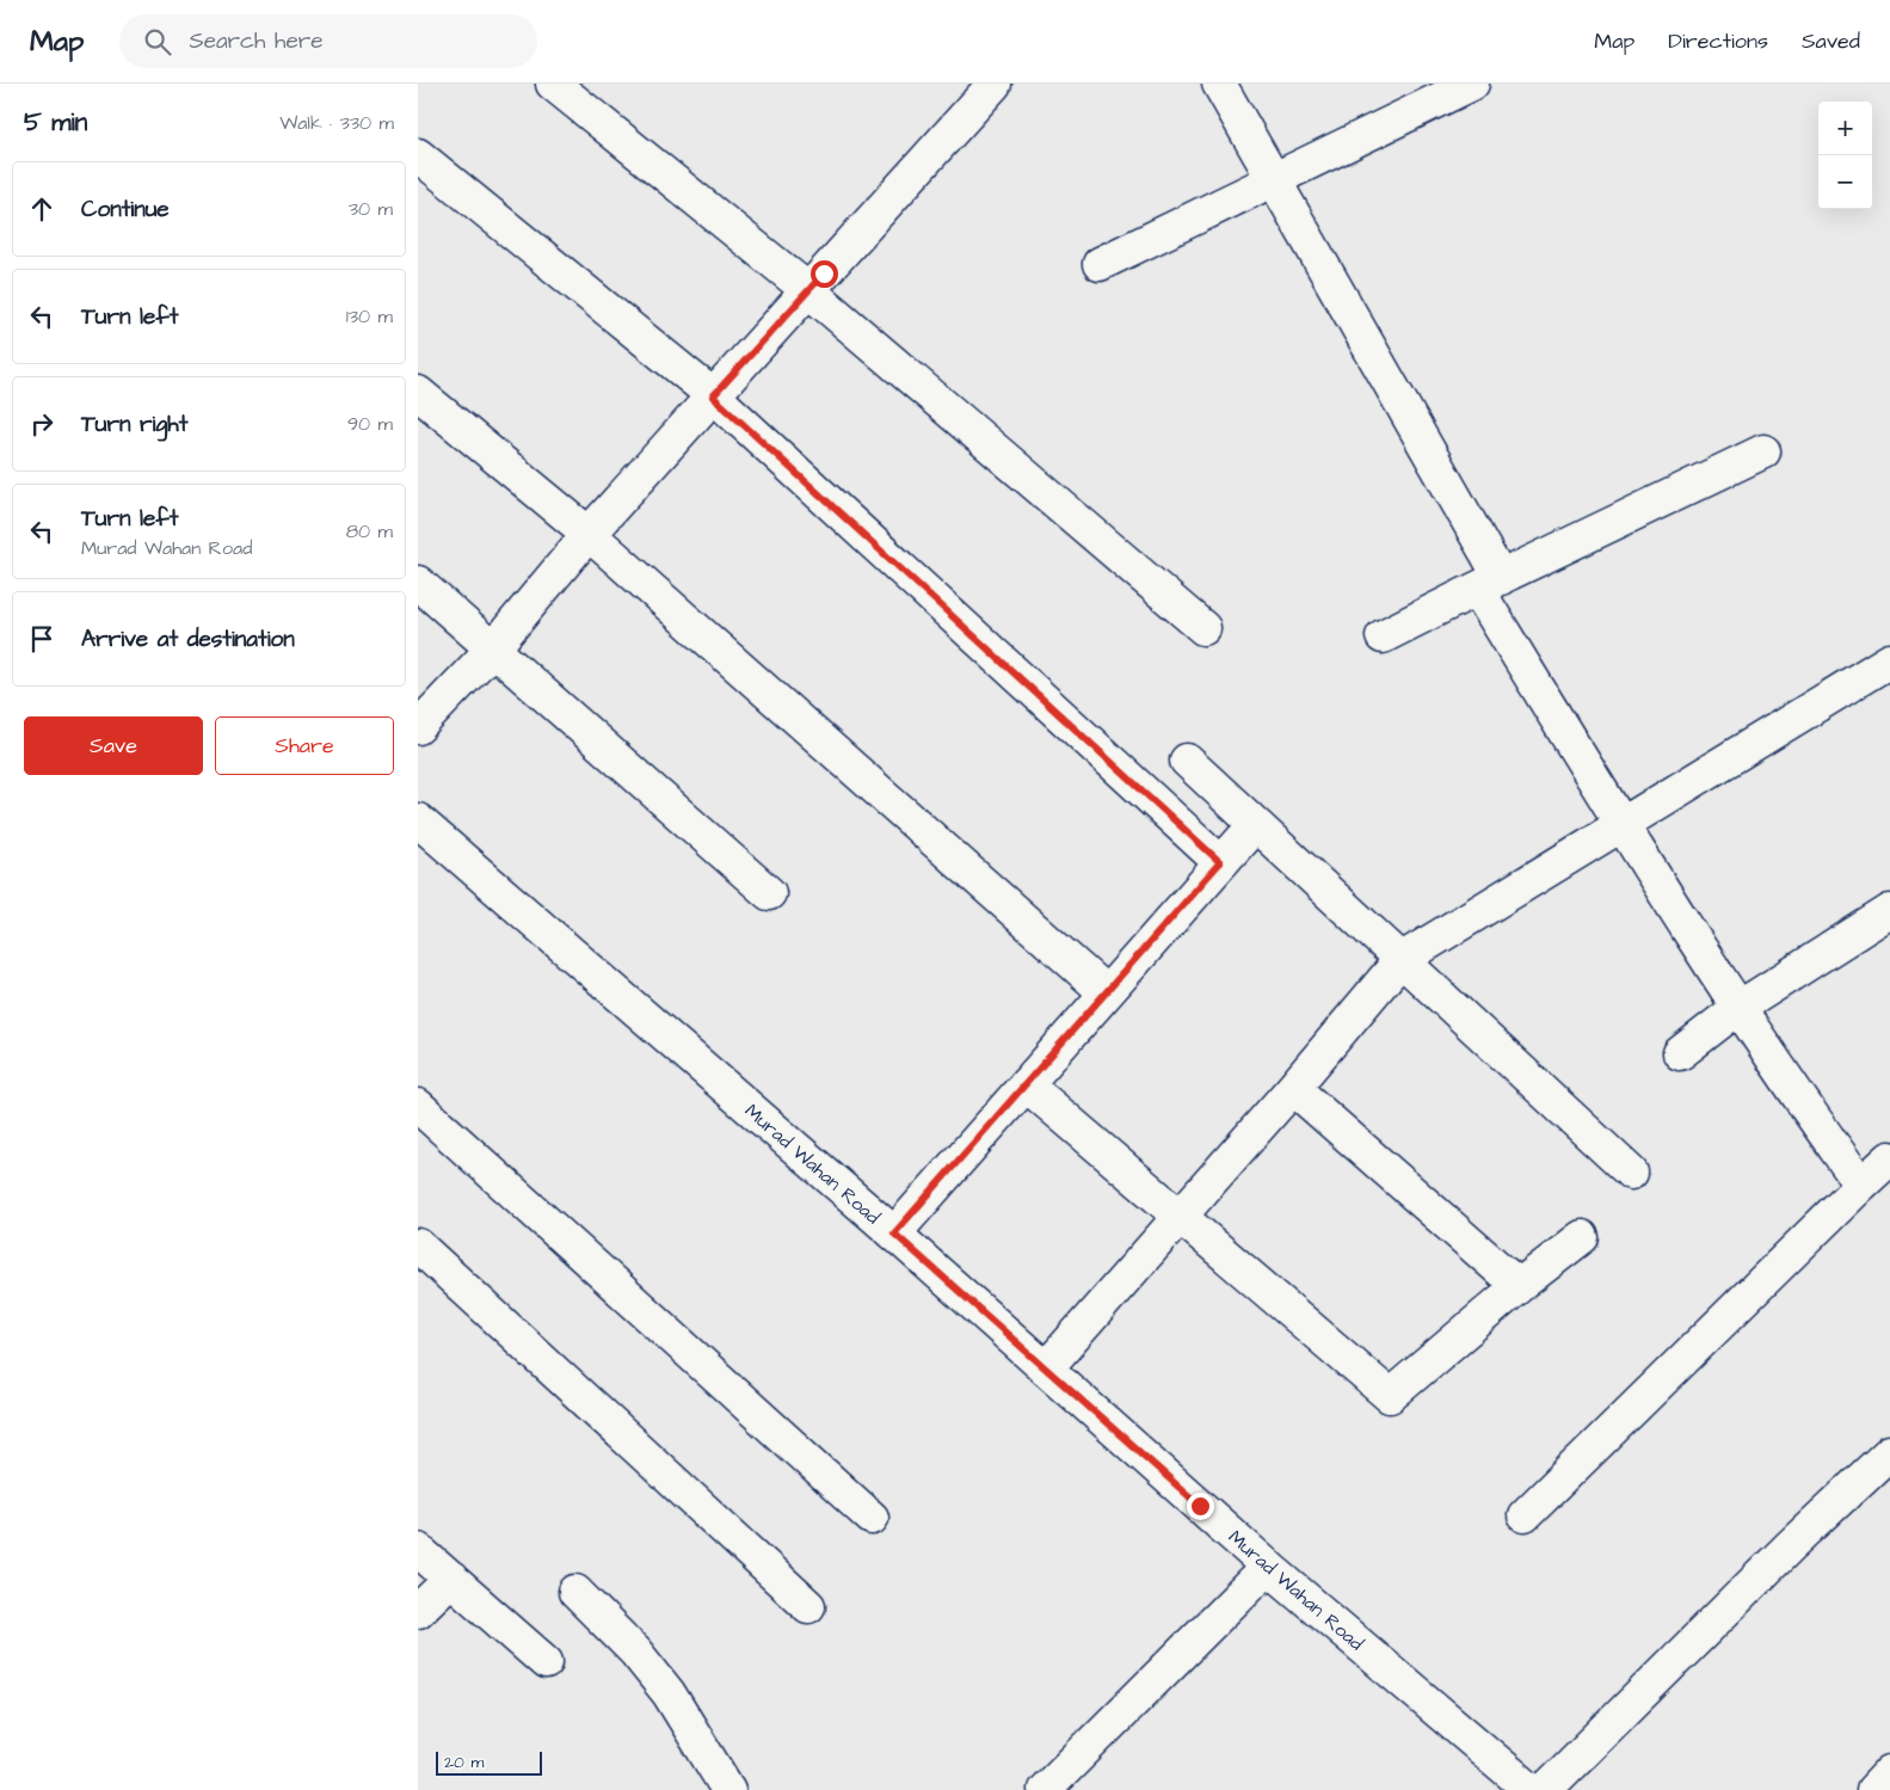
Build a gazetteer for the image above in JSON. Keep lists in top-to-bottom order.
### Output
{
  "streets": {
    "street": ["Murad Wahan Road"]
  },
  "scale_bar": "20 m",
  "page": {
    "header": "Map",
    "search": "Search here",
    "nav": ["Map", "Directions", "Saved"],
    "heading": ["5 min", "Walk · 330 m"],
    "map_buttons": ["+", "−"],
    "list": [
      ["Continue", "30 m"],
      ["Turn left", "130 m"],
      ["Turn right", "90 m"],
      ["Turn left", "Murad Wahan Road", "80 m"],
      "Arrive at destination"
    ],
    "buttons": ["Save", "Share"],
    "scale": "20 m"
  }
}
